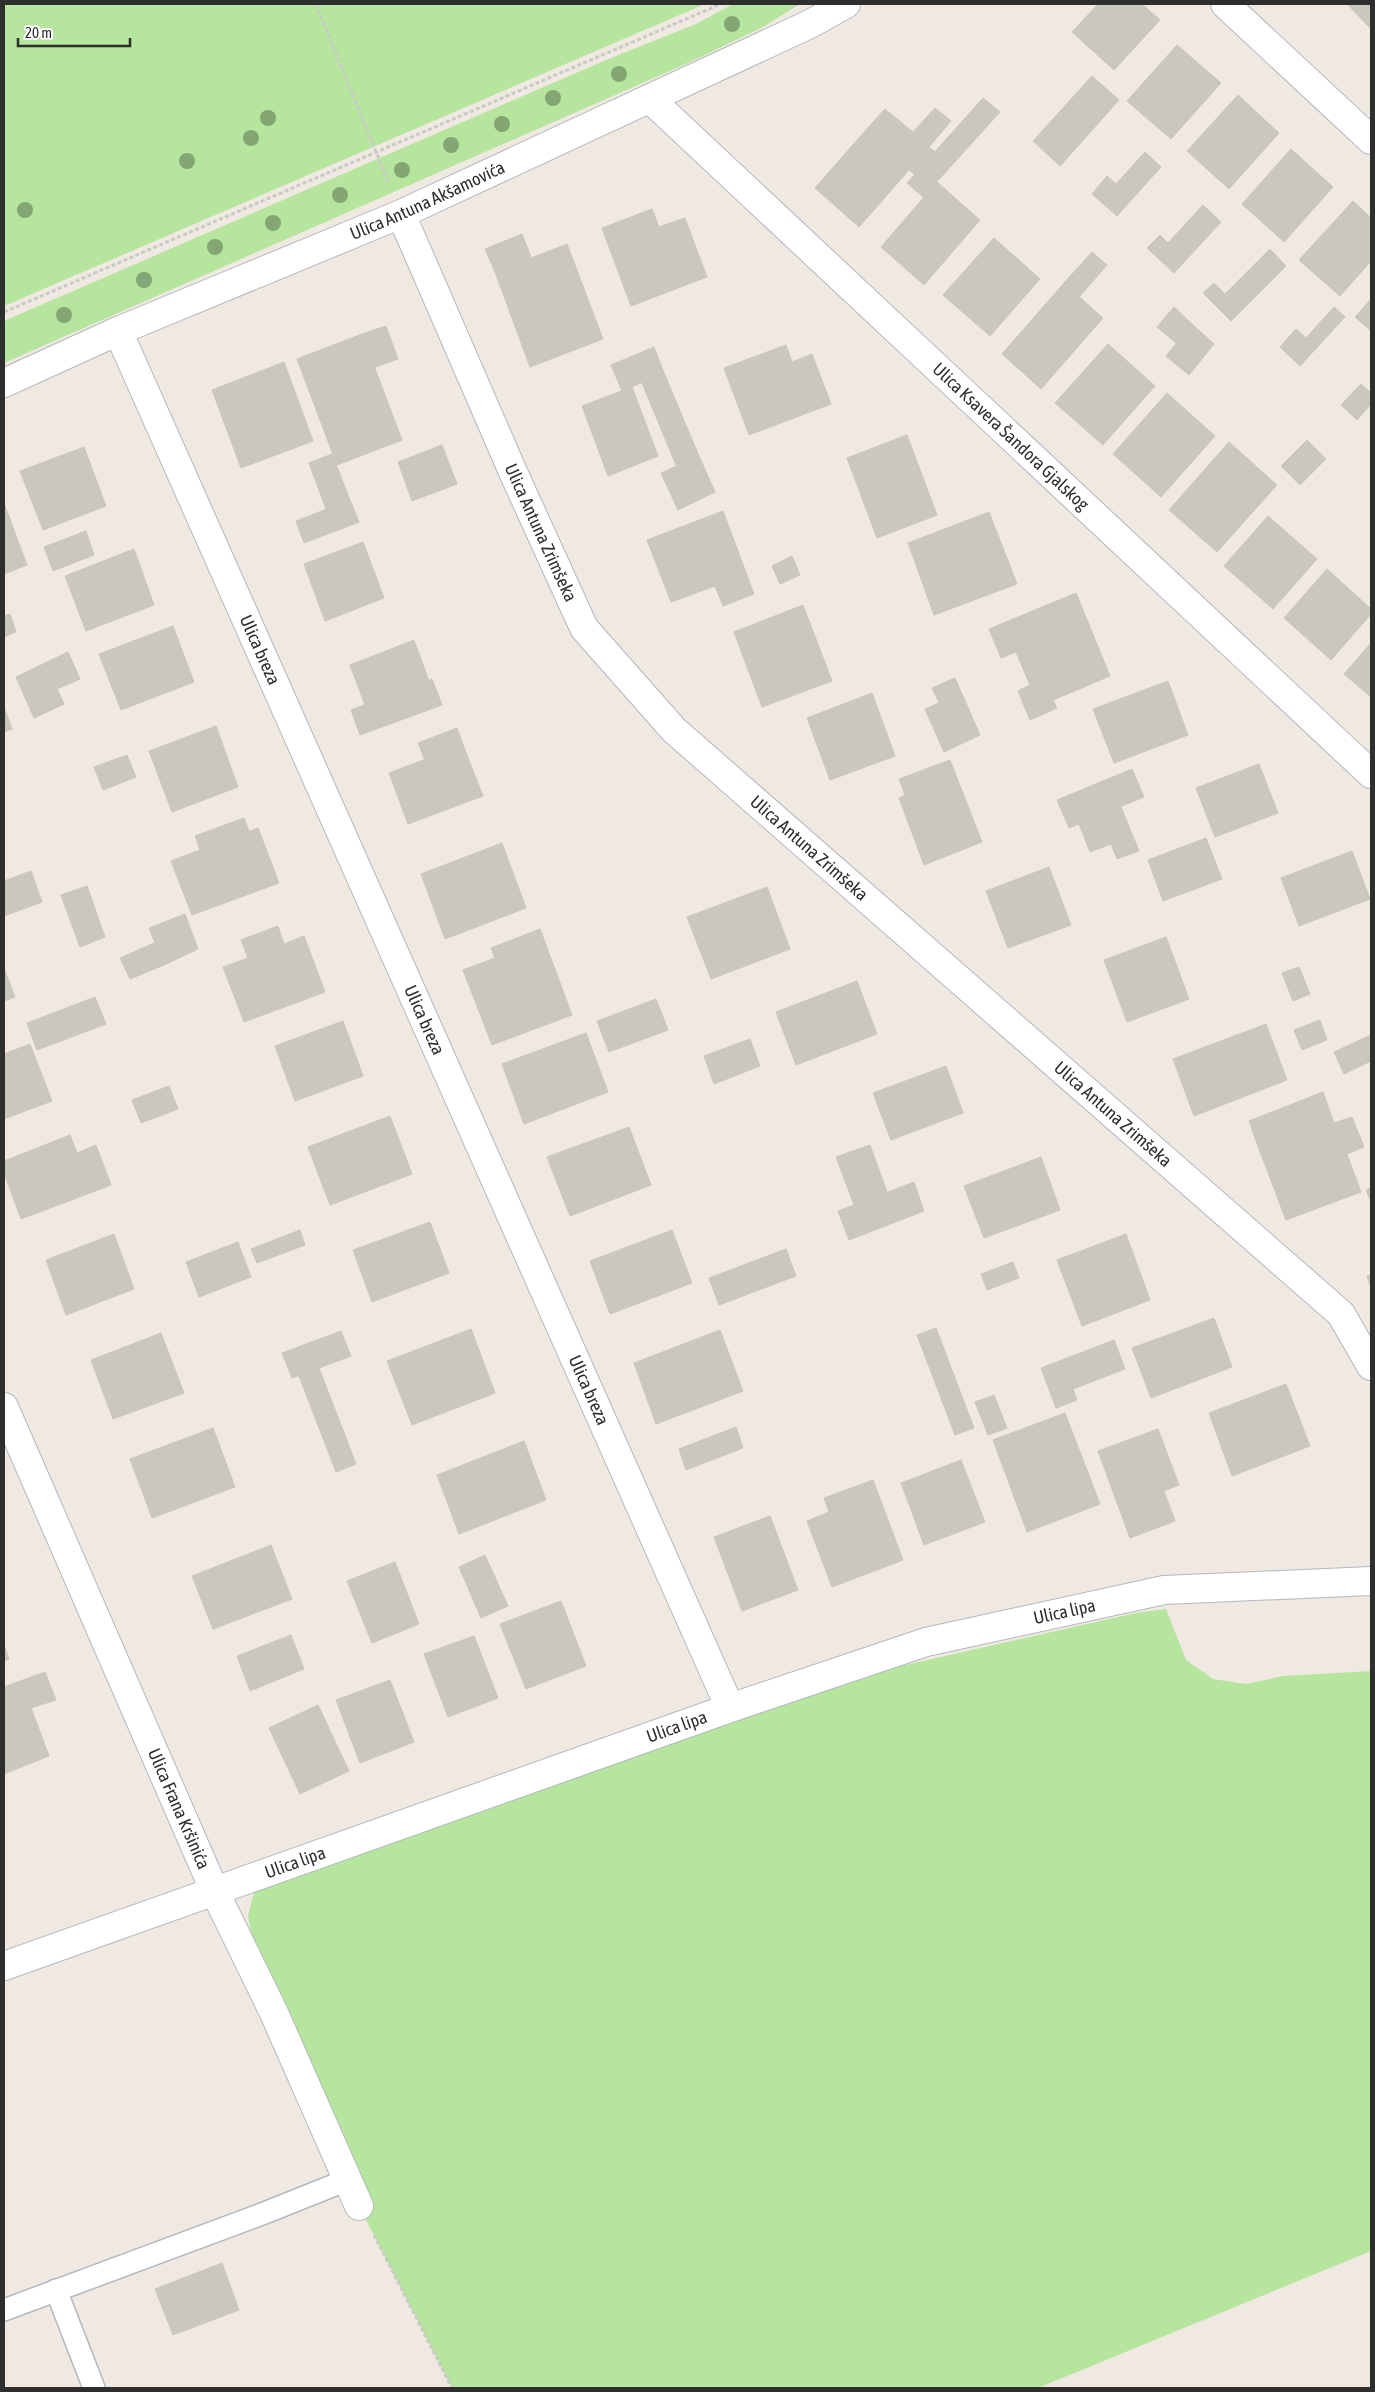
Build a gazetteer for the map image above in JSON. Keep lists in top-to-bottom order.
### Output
{
  "streets": {
    "street": [
      "Ulica Antuna Akšamovića",
      "Ulica Ksavera Šandora Gjalskog",
      "Ulica Antuna Zrimšeka",
      "Ulica breza",
      "Ulica lipa",
      "Ulica Frana Kršinića"
    ]
  },
  "crossings": [
    ["Ulica Antuna Akšamovića", "Ulica Ksavera Šandora Gjalskog"],
    ["Ulica Antuna Akšamovića", "Ulica Antuna Zrimšeka"],
    ["Ulica Antuna Akšamovića", "Ulica breza"],
    ["Ulica breza", "Ulica lipa"],
    ["Ulica lipa", "Ulica Frana Kršinića"]
  ],
  "scale_bar": "20 m"
}
